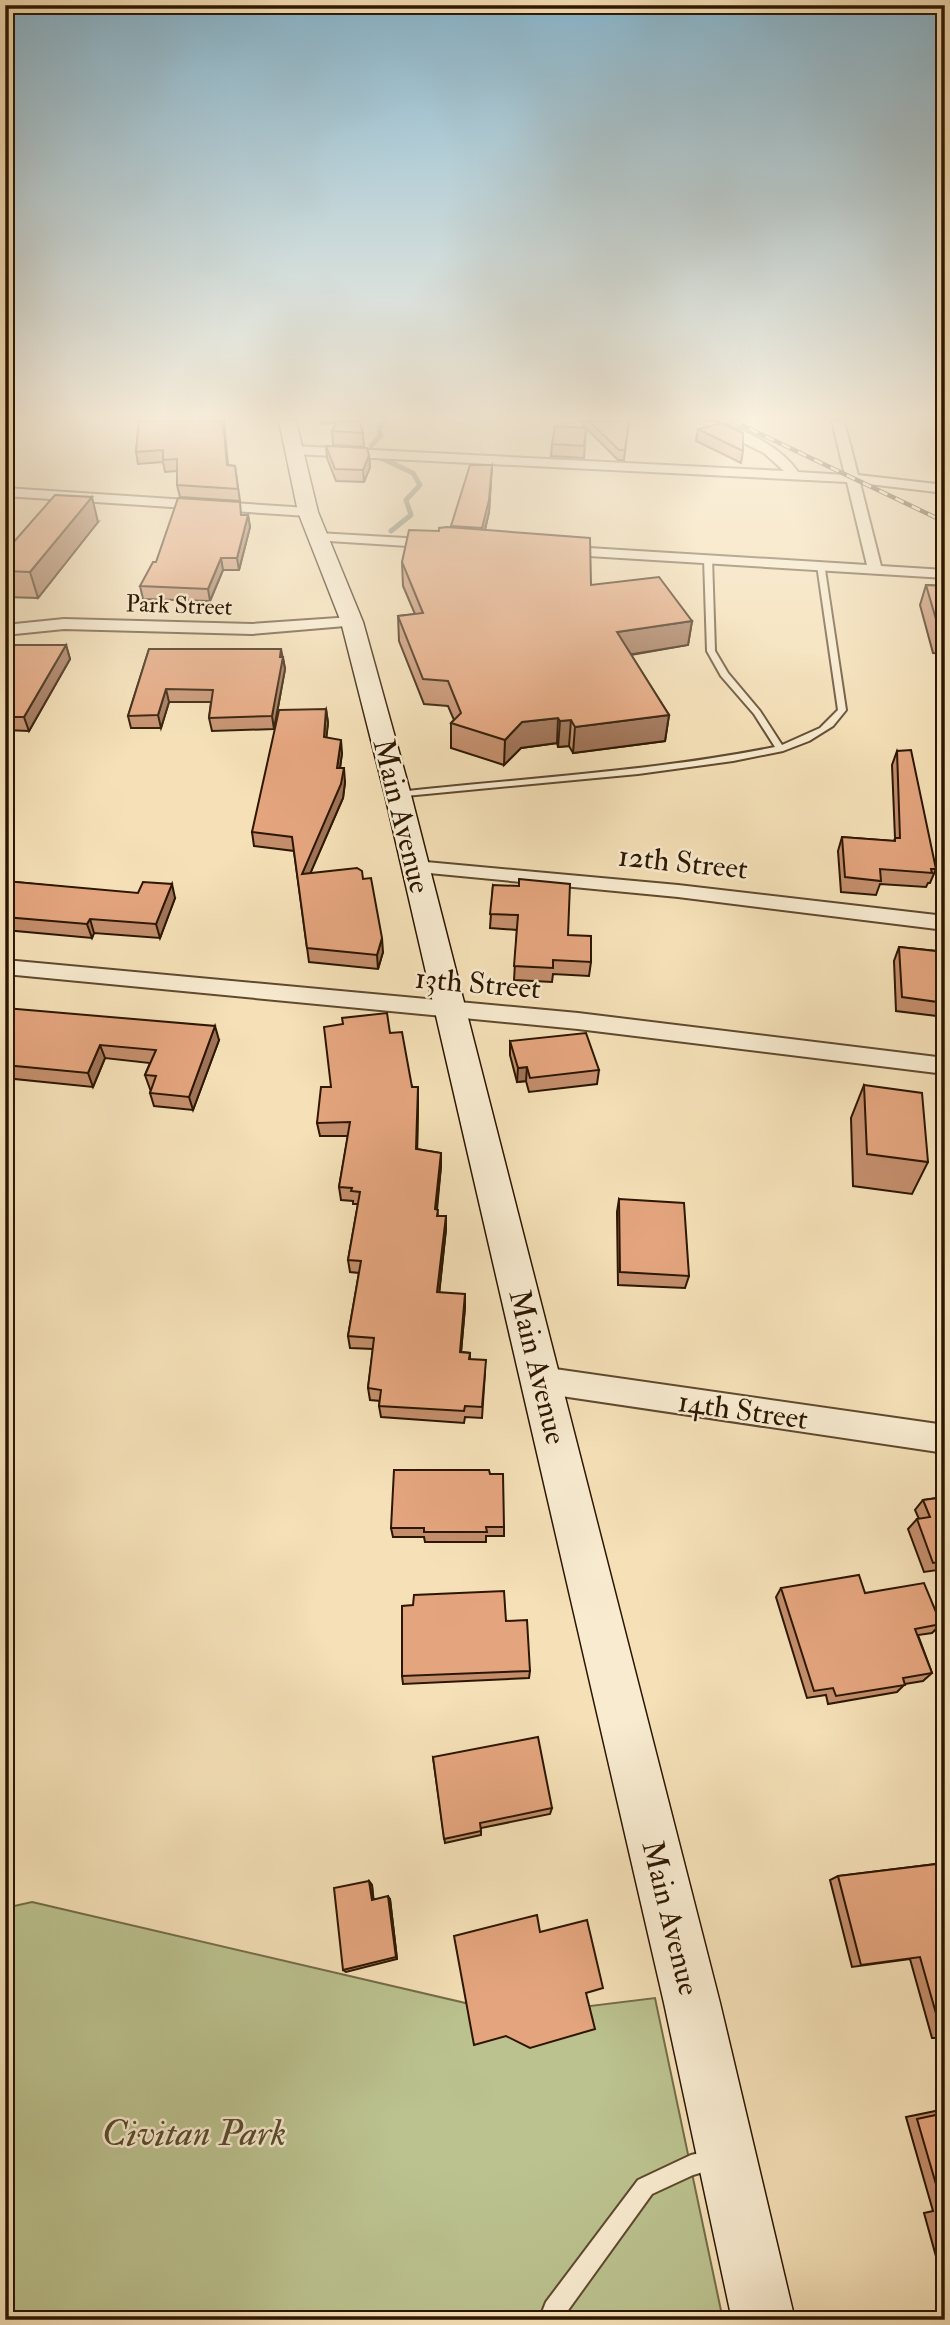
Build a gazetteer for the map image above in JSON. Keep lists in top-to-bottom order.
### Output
{
  "streets": {
    "main road": ["Main Avenue"],
    "street": [
      "Park Street",
      "12th Street",
      "13th Street",
      "14th Street"
    ]
  },
  "crossings": [
    ["Park Street", "Main Avenue"],
    ["Main Avenue", "12th Street"],
    ["Main Avenue", "13th Street"],
    ["Main Avenue", "14th Street"]
  ],
  "parks": ["Civitan Park"]
}
